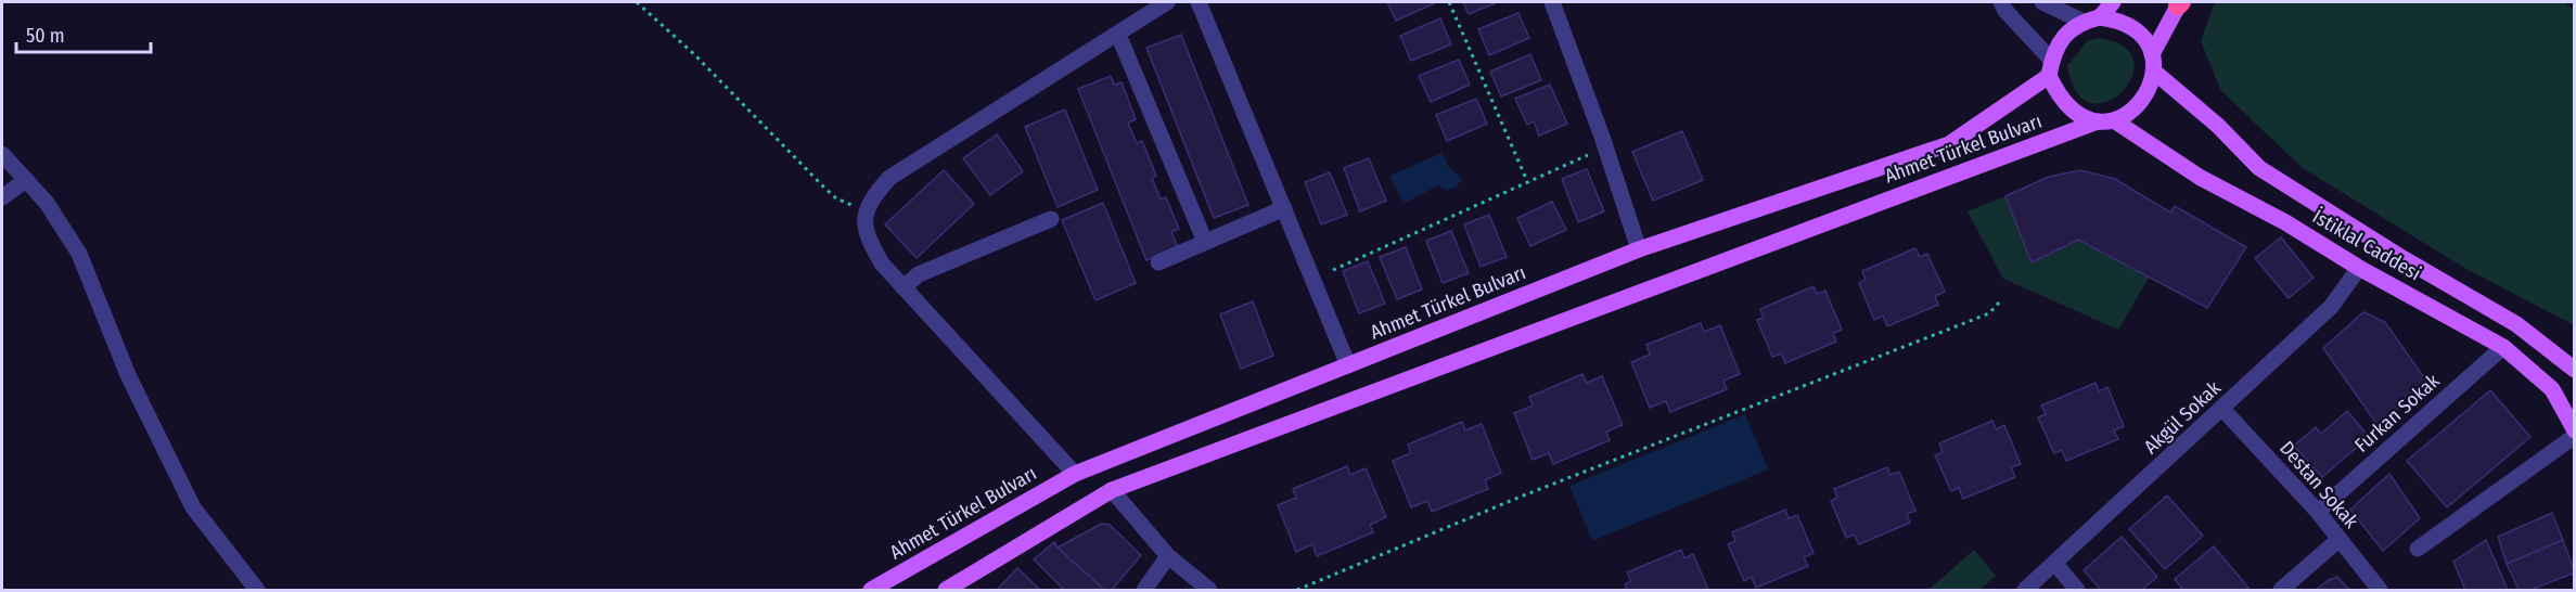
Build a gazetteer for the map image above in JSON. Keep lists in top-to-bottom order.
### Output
{
  "streets": {
    "main road": ["Ahmet Türkel Bulvarı", "İstiklal Caddesi"],
    "street": ["Furkan Sokak", "Akgül Sokak", "Destan Sokak"]
  },
  "crossings": [
    ["Ahmet Türkel Bulvarı", "İstiklal Caddesi"],
    ["İstiklal Caddesi", "Furkan Sokak"],
    ["İstiklal Caddesi", "Akgül Sokak"],
    ["Furkan Sokak", "Destan Sokak"],
    ["Akgül Sokak", "Destan Sokak"]
  ],
  "scale_bar": "50 m"
}
